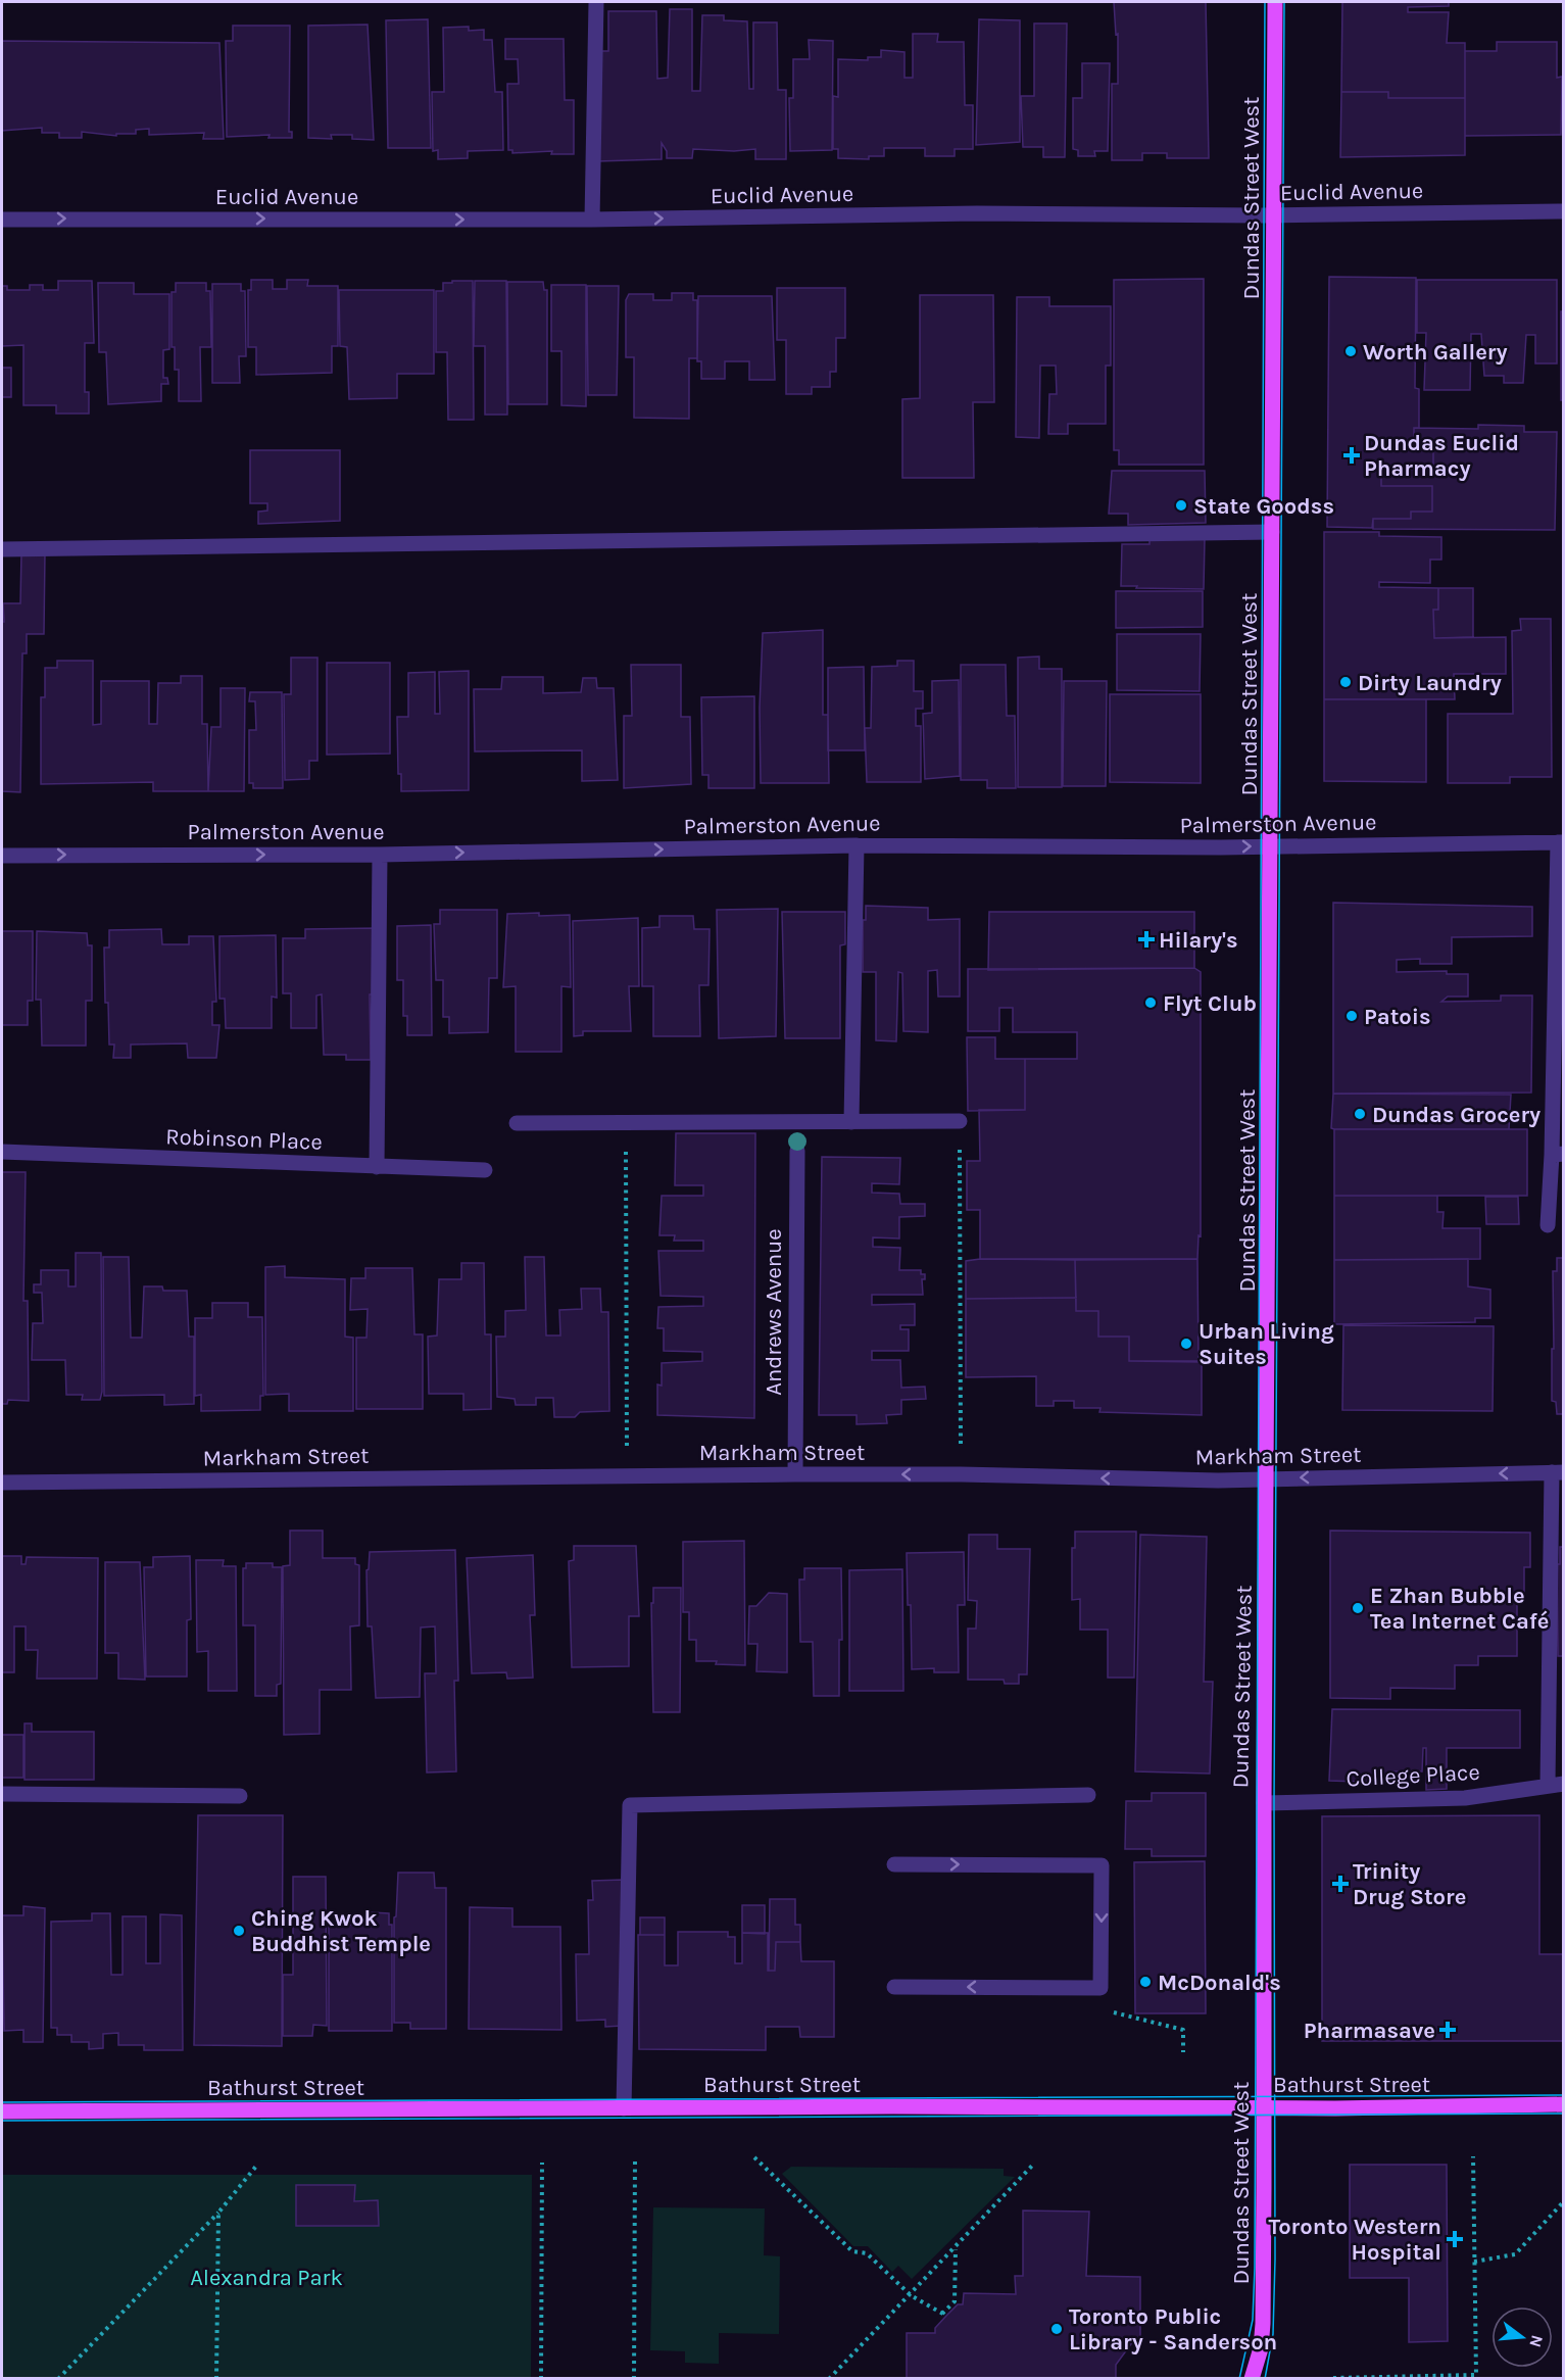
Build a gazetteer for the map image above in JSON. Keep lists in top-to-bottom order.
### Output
{
  "streets": {
    "main road": ["Dundas Street West", "Bathurst Street"],
    "street": [
      "Euclid Avenue",
      "Palmerston Avenue",
      "Robinson Place",
      "Andrews Avenue",
      "Markham Street",
      "College Place"
    ]
  },
  "crossings": [
    ["Euclid Avenue", "Dundas Street West"],
    ["Dundas Street West", "Palmerston Avenue"],
    ["Dundas Street West", "Markham Street"],
    ["Dundas Street West", "College Place"],
    ["Dundas Street West", "Bathurst Street"],
    ["Andrews Avenue", "Markham Street"]
  ],
  "one_way": ["Euclid Avenue", "Palmerston Avenue", "Markham Street"],
  "parks": ["Alexandra Park"],
  "places": {
    "other": [
      "Worth Gallery",
      "State Goodss",
      "Dirty Laundry",
      "Flyt Club",
      "Patois",
      "Dundas Grocery",
      "Urban Living Suites",
      "E Zhan Bubble Tea Internet Café",
      "Ching Kwok Buddhist Temple",
      "McDonald's",
      "Toronto Public Library - Sanderson"
    ],
    "health": [
      "Dundas Euclid Pharmacy",
      "Hilary's",
      "Trinity Drug Store",
      "Pharmasave",
      "Toronto Western Hospital"
    ]
  },
  "north": "right"
}
